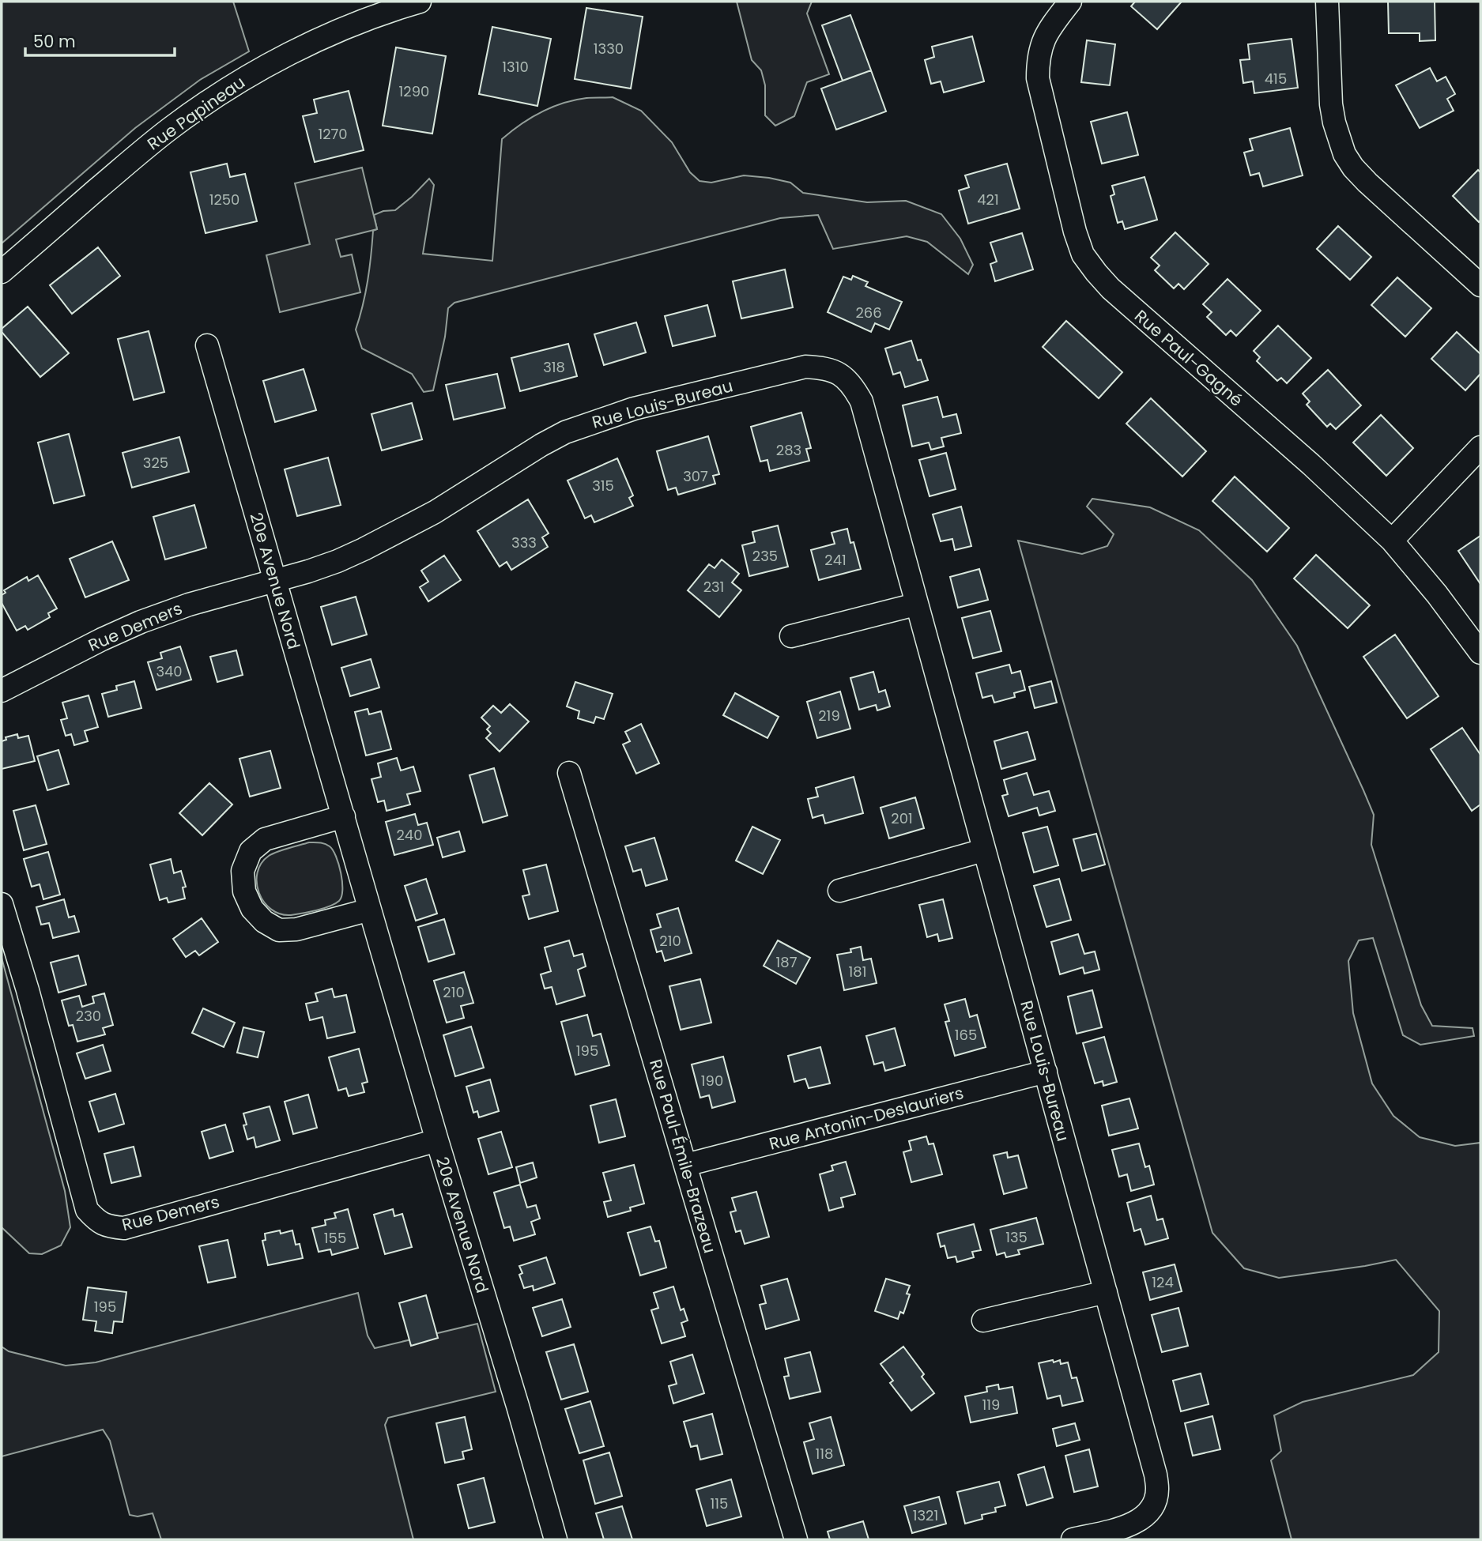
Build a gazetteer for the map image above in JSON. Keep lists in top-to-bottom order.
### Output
{
  "streets": {
    "street": [
      "Rue Papineau",
      "Rue Paul-Gagné",
      "Rue Louis-Bureau",
      "20e Avenue Nord",
      "Rue Demers",
      "Rue Antonin-Deslauriers",
      "Rue Paul-Émile-Brazeau"
    ]
  },
  "crossings": [
    ["Rue Louis-Bureau", "20e Avenue Nord"],
    ["Rue Louis-Bureau", "Rue Demers"],
    ["Rue Louis-Bureau", "Rue Antonin-Deslauriers"],
    ["20e Avenue Nord", "Rue Demers"],
    ["Rue Antonin-Deslauriers", "Rue Paul-Émile-Brazeau"]
  ],
  "house_numbers": [
    "1330",
    "1310",
    "415",
    "1290",
    "1270",
    "1250",
    "421",
    "266",
    "318",
    "283",
    "325",
    "307",
    "315",
    "333",
    "235",
    "241",
    "231",
    "340",
    "219",
    "201",
    "240",
    "210",
    "187",
    "181",
    "210",
    "230",
    "165",
    "195",
    "190",
    "135",
    "155",
    "124",
    "195",
    "119",
    "118",
    "115",
    "1321"
  ],
  "scale_bar": "50 m"
}
